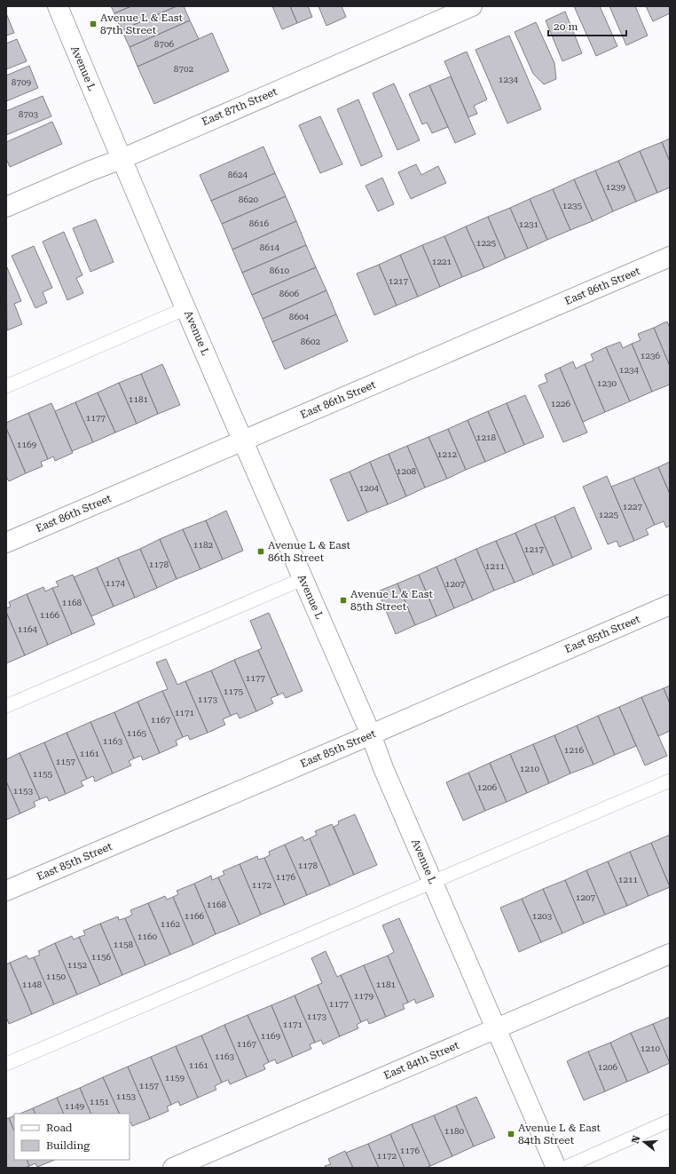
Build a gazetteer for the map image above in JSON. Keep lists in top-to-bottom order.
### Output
{
  "streets": {
    "street": [
      "Avenue L",
      "East 87th Street",
      "East 86th Street",
      "East 85th Street",
      "East 84th Street"
    ]
  },
  "crossings": [
    ["Avenue L", "East 87th Street"],
    ["Avenue L", "East 86th Street"],
    ["Avenue L", "East 85th Street"],
    ["Avenue L", "East 84th Street"]
  ],
  "places": {
    "transit": [
      "Avenue L & East 87th Street",
      "Avenue L & East 86th Street",
      "Avenue L & East 85th Street",
      "Avenue L & East 84th Street"
    ]
  },
  "house_numbers": [
    "8706",
    "8702",
    "1234",
    "8709",
    "8703",
    "8624",
    "1239",
    "8620",
    "1235",
    "8616",
    "1231",
    "1225",
    "8614",
    "1221",
    "8610",
    "1217",
    "8606",
    "8604",
    "8602",
    "1236",
    "1234",
    "1230",
    "1181",
    "1226",
    "1177",
    "1218",
    "1169",
    "1212",
    "1208",
    "1204",
    "1227",
    "1225",
    "1182",
    "1217",
    "1178",
    "1211",
    "1174",
    "1207",
    "1168",
    "1166",
    "1164",
    "1177",
    "1175",
    "1173",
    "1171",
    "1167",
    "1165",
    "1163",
    "1216",
    "1161",
    "1157",
    "1210",
    "1155",
    "1206",
    "1153",
    "1178",
    "1176",
    "1211",
    "1172",
    "1207",
    "1168",
    "1166",
    "1203",
    "1162",
    "1160",
    "1158",
    "1156",
    "1152",
    "1150",
    "1148",
    "1181",
    "1179",
    "1177",
    "1173",
    "1171",
    "1169",
    "1167",
    "1210",
    "1163",
    "1161",
    "1206",
    "1159",
    "1157",
    "1153",
    "1151",
    "1149",
    "1180",
    "1176",
    "1172"
  ],
  "legend": ["Road", "Building"],
  "scale_bar": "20 m",
  "north": "left"
}
